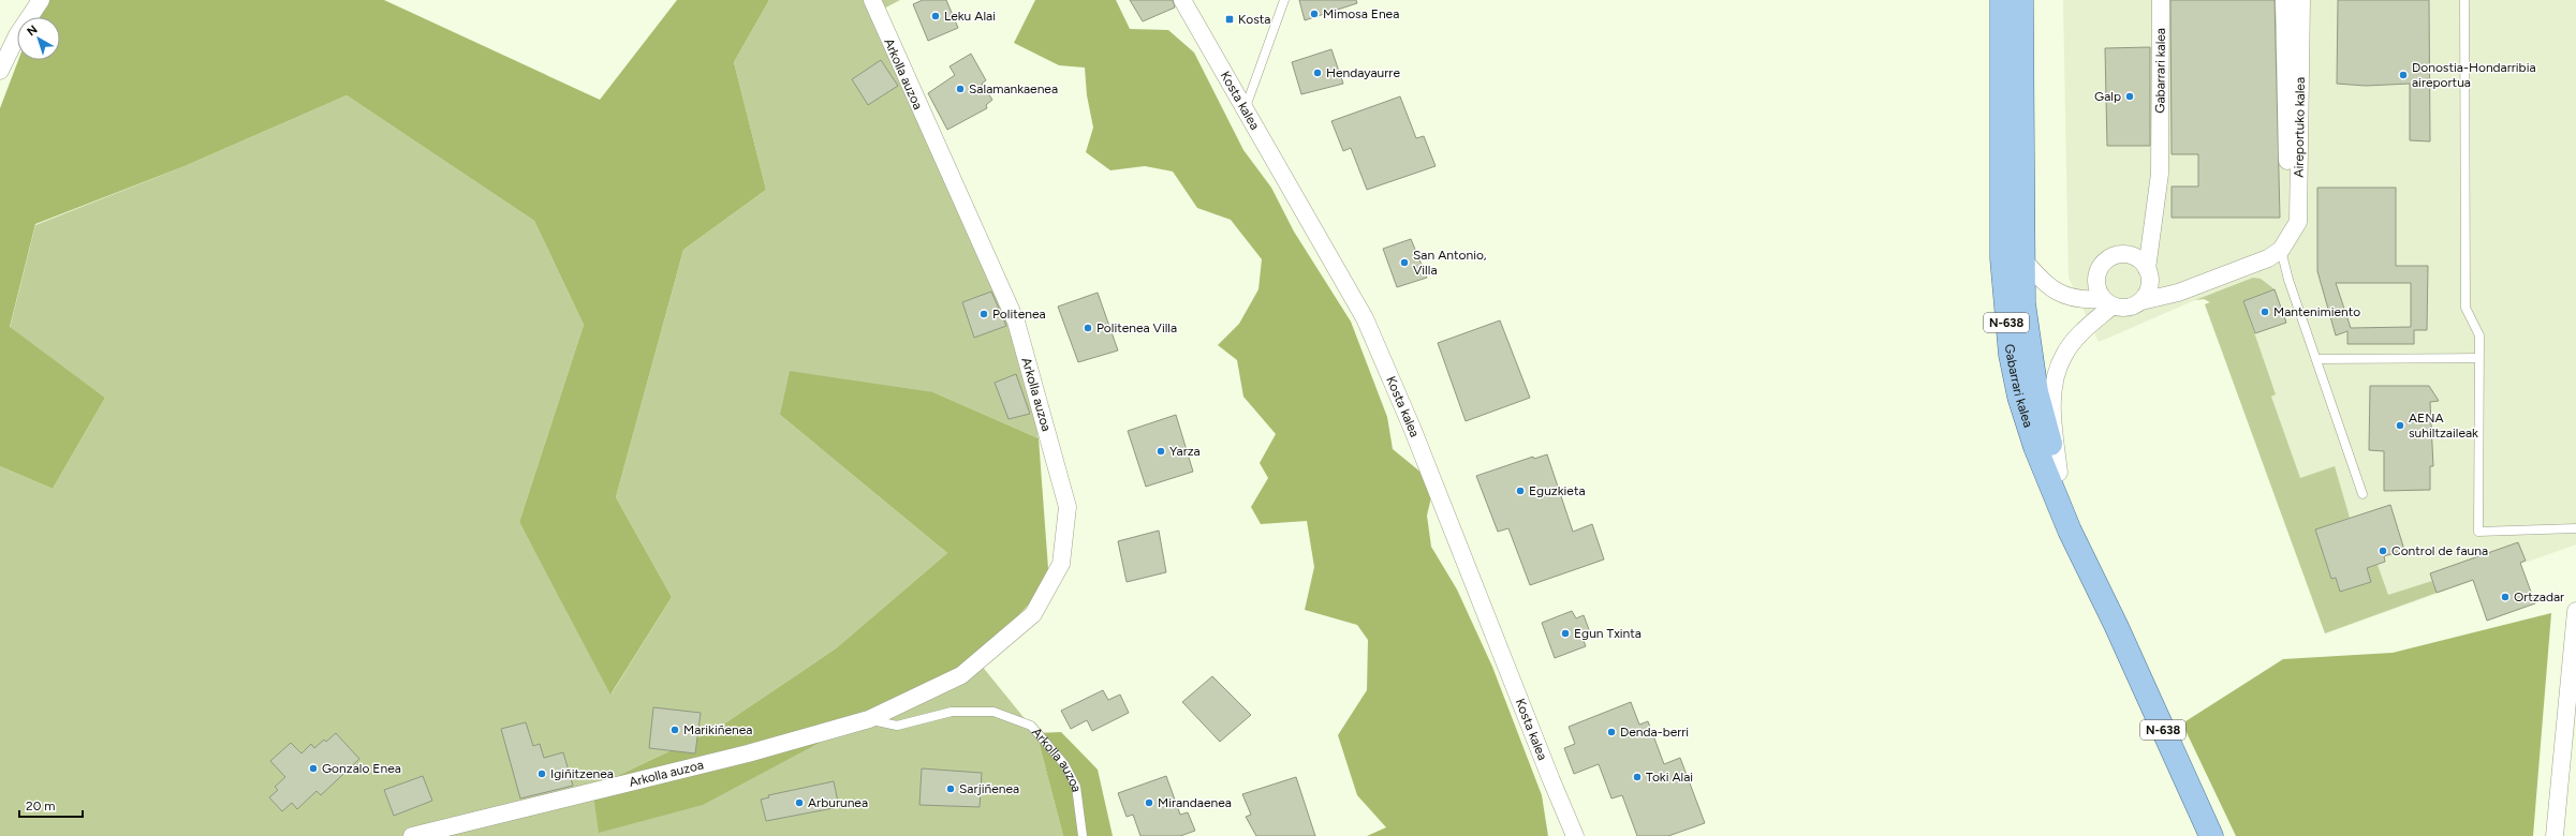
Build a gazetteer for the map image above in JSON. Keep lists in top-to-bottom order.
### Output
{
  "streets": {
    "main road": ["Gabarrari kalea", "N-638"],
    "street": ["Arkolla auzoa", "Kosta kalea", "Aireportuko kalea"]
  },
  "crossings": [
    ["Gabarrari kalea", "Aireportuko kalea"]
  ],
  "places": {
    "other": [
      "Mimosa Enea",
      "Leku Alai",
      "Hendayaurre",
      "Donostia-Hondarribia aireportua",
      "Salamankaenea",
      "Galp",
      "San Antonio, Villa",
      "Mantenimiento",
      "Politenea",
      "Politenea Villa",
      "AENA suhiltzaileak",
      "Yarza",
      "Eguzkieta",
      "Control de fauna",
      "Ortzadar",
      "Egun Txinta",
      "Marikiñenea",
      "Denda-berri",
      "Gonzalo Enea",
      "Igiñitzenea",
      "Toki Alai",
      "Sarjiñenea",
      "Arburunea",
      "Mirandaenea"
    ],
    "transit": ["Kosta"]
  },
  "scale_bar": "20 m",
  "north": "top left"
}
